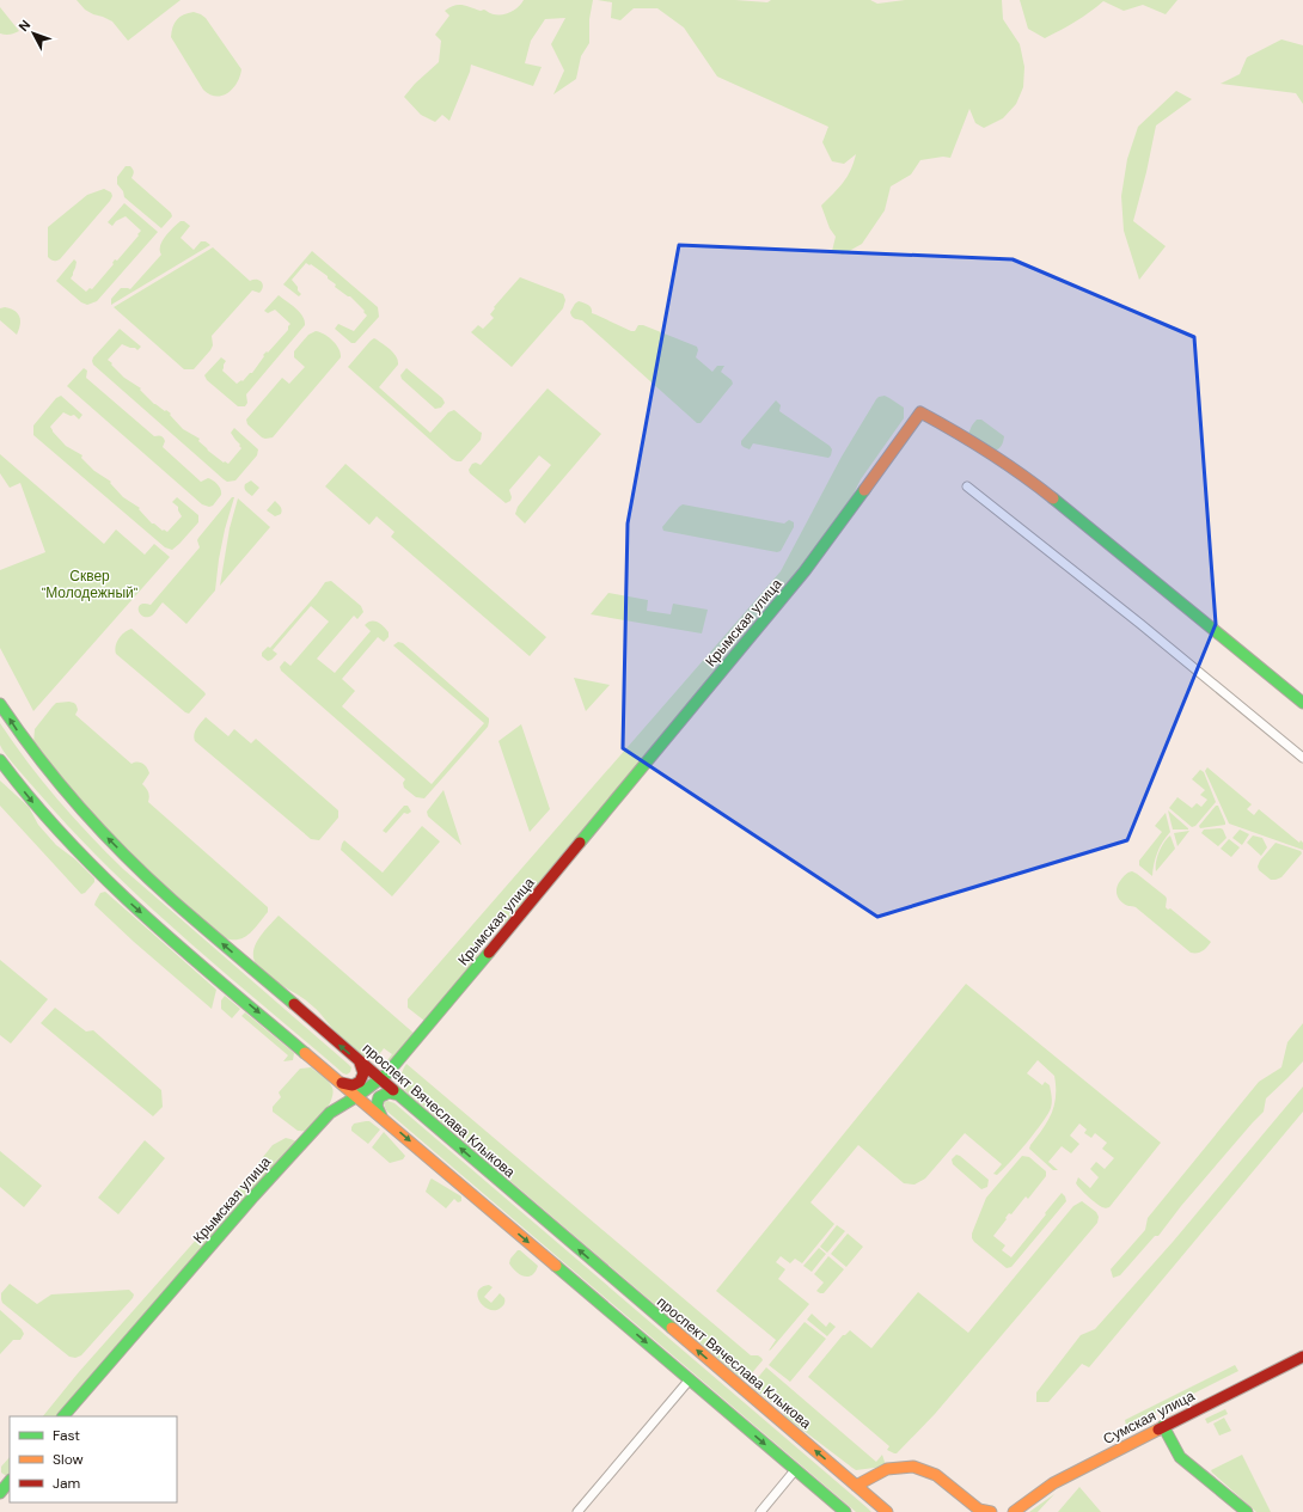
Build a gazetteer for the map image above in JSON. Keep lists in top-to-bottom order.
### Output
{
  "streets": {
    "main road": ["Крымская улица", "проспект Вячеслава Клыкова", "Сумская улица"]
  },
  "crossings": [
    ["Крымская улица", "проспект Вячеслава Клыкова"]
  ],
  "parks": ["Сквер \"Молодежный\""],
  "legend": ["Fast", "Slow", "Jam"],
  "north": "top left"
}
